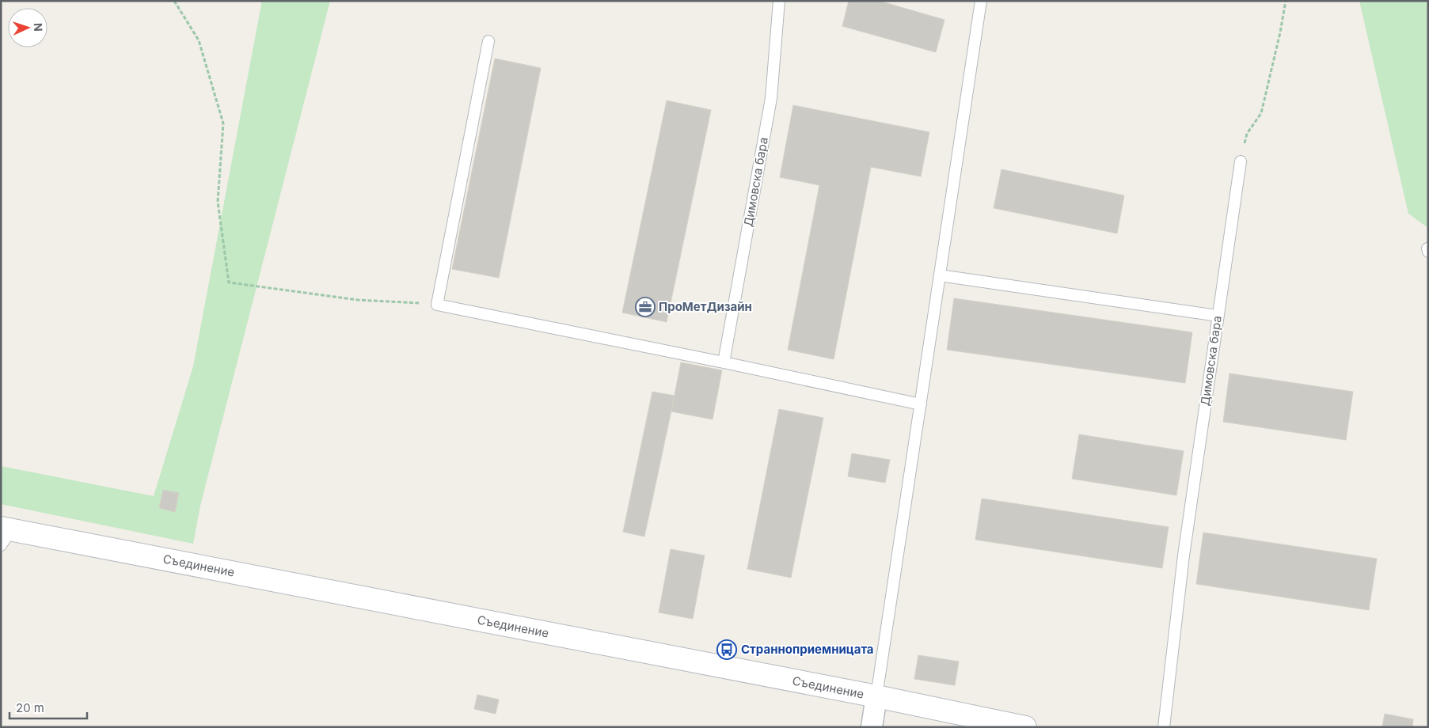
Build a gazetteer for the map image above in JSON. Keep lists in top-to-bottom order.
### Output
{
  "streets": {
    "street": ["Съединение"],
    "lane": ["Димовска бара"]
  },
  "places": {
    "office": ["ПроМетДизайн"],
    "bus stop": ["Странноприемницата"]
  },
  "scale_bar": "20 m",
  "north": "right"
}
